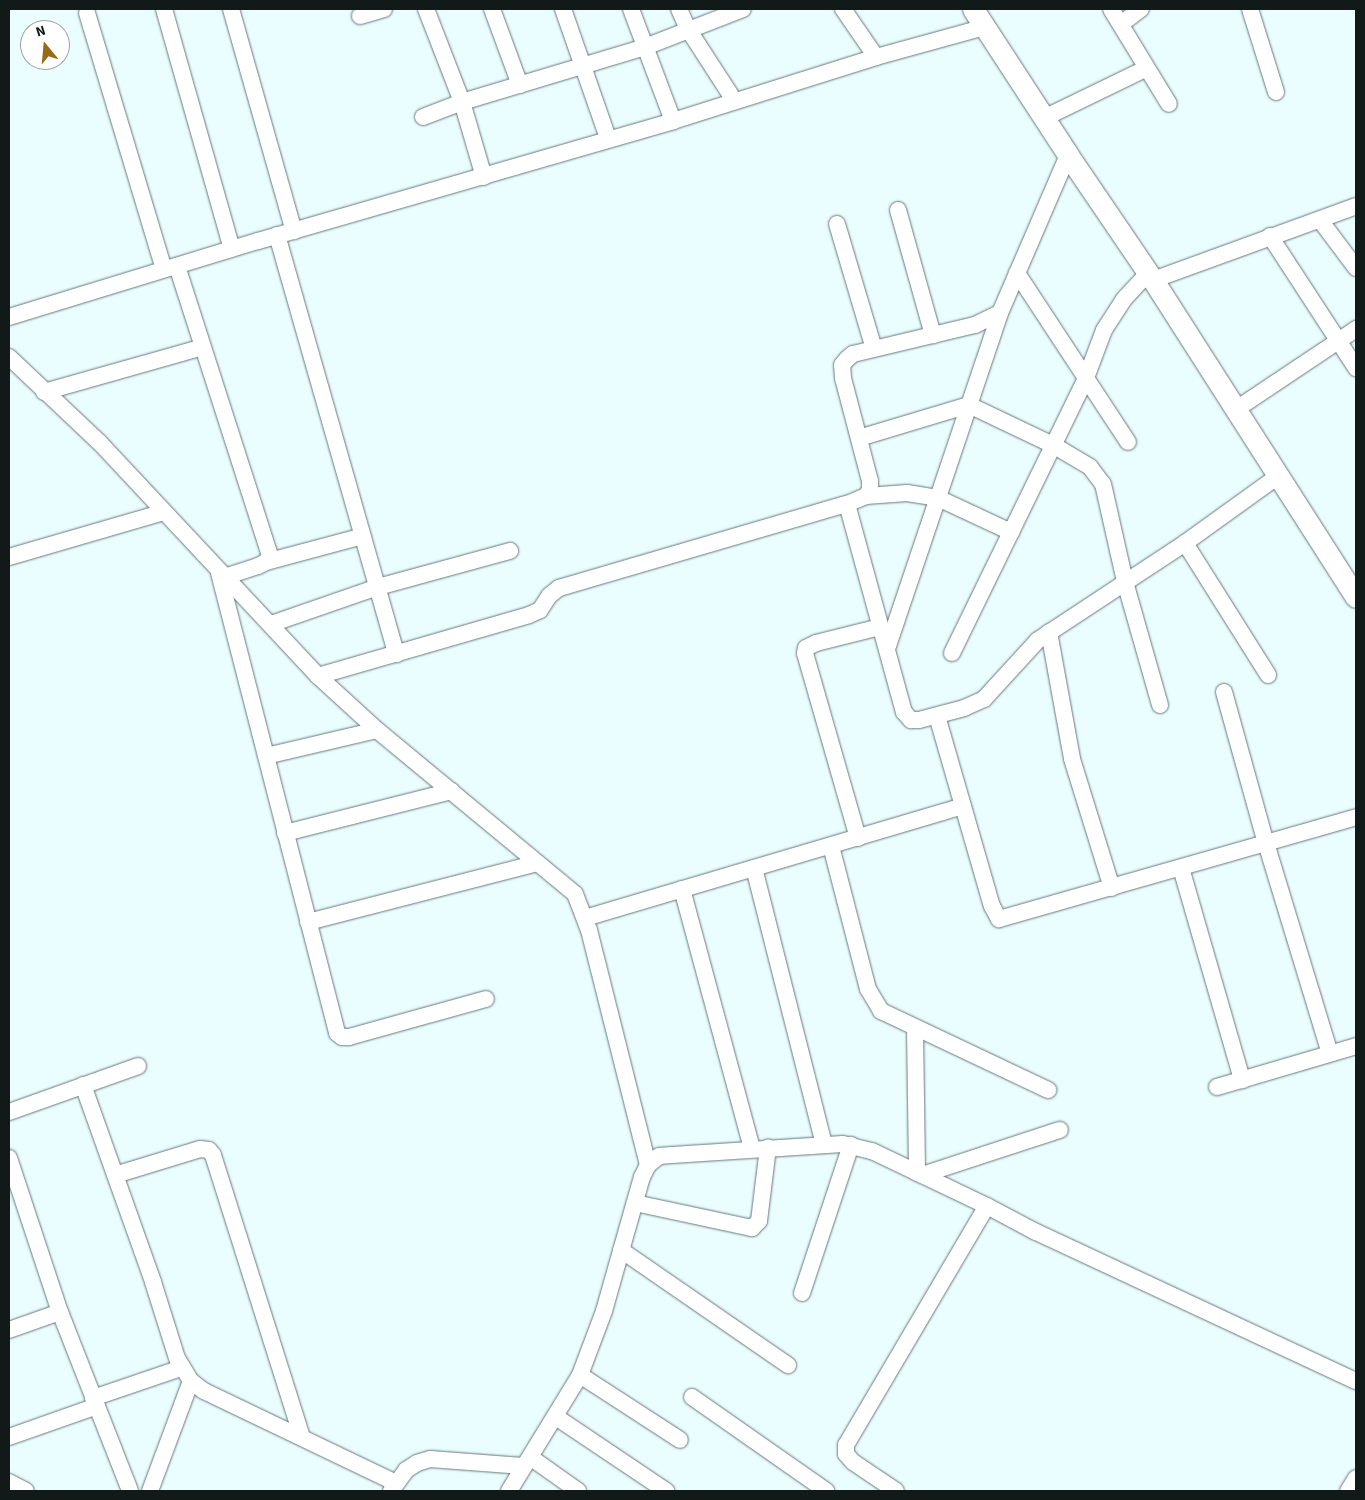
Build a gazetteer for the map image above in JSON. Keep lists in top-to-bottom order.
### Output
{
  "north": "top"
}
